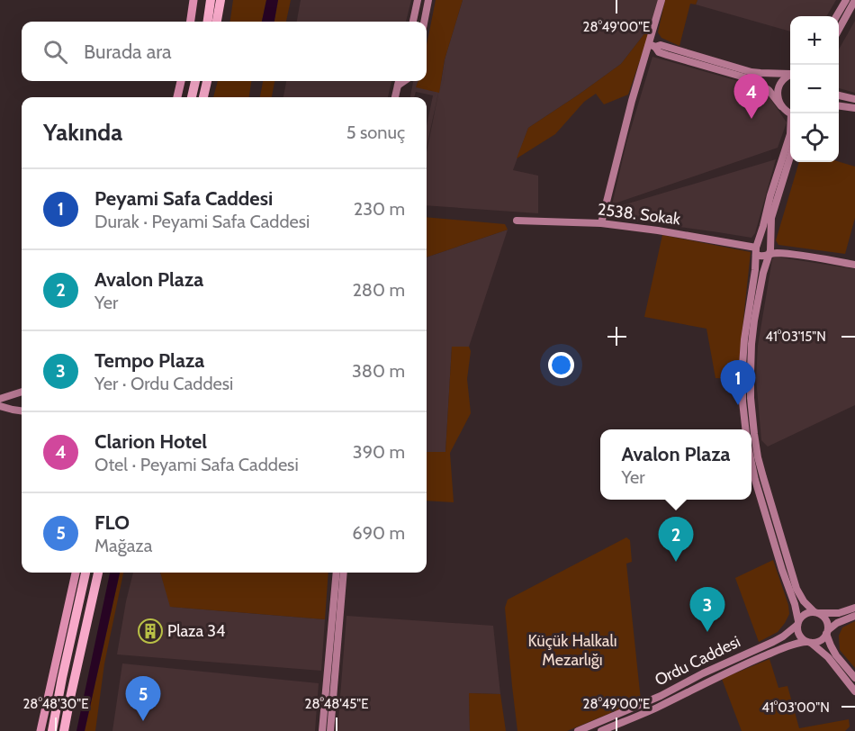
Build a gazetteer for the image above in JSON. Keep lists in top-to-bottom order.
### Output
{
  "streets": {
    "main road": ["2538. Sokak", "Ordu Caddesi"]
  },
  "parks": ["Küçük Halkalı Mezarlığı"],
  "places": {
    "building": ["Plaza 34"]
  },
  "page": {
    "map_buttons": ["+", "−"],
    "search": "Burada ara",
    "pins": [
      "4",
      "1",
      "2",
      "3",
      "5"
    ],
    "heading": ["Yakında", "5 sonuç"],
    "list": [
      {
        "mark": "1",
        "name": "Peyami Safa Caddesi",
        "note": "Durak · Peyami Safa Caddesi",
        "value": "230 m"
      },
      {
        "mark": "2",
        "name": "Avalon Plaza",
        "note": "Yer",
        "value": "280 m"
      },
      {
        "mark": "3",
        "name": "Tempo Plaza",
        "note": "Yer · Ordu Caddesi",
        "value": "380 m"
      },
      {
        "mark": "4",
        "name": "Clarion Hotel",
        "note": "Otel · Peyami Safa Caddesi",
        "value": "390 m"
      },
      {
        "mark": "5",
        "name": "FLO",
        "note": "Mağaza",
        "value": "690 m"
      }
    ],
    "popup": ["Avalon Plaza", "Yer"]
  },
  "coordinates": [
    "28°49'00\"E",
    "41°03'15\"N",
    "28°48'30\"E",
    "28°48'45\"E",
    "41°03'00\"N"
  ]
}
